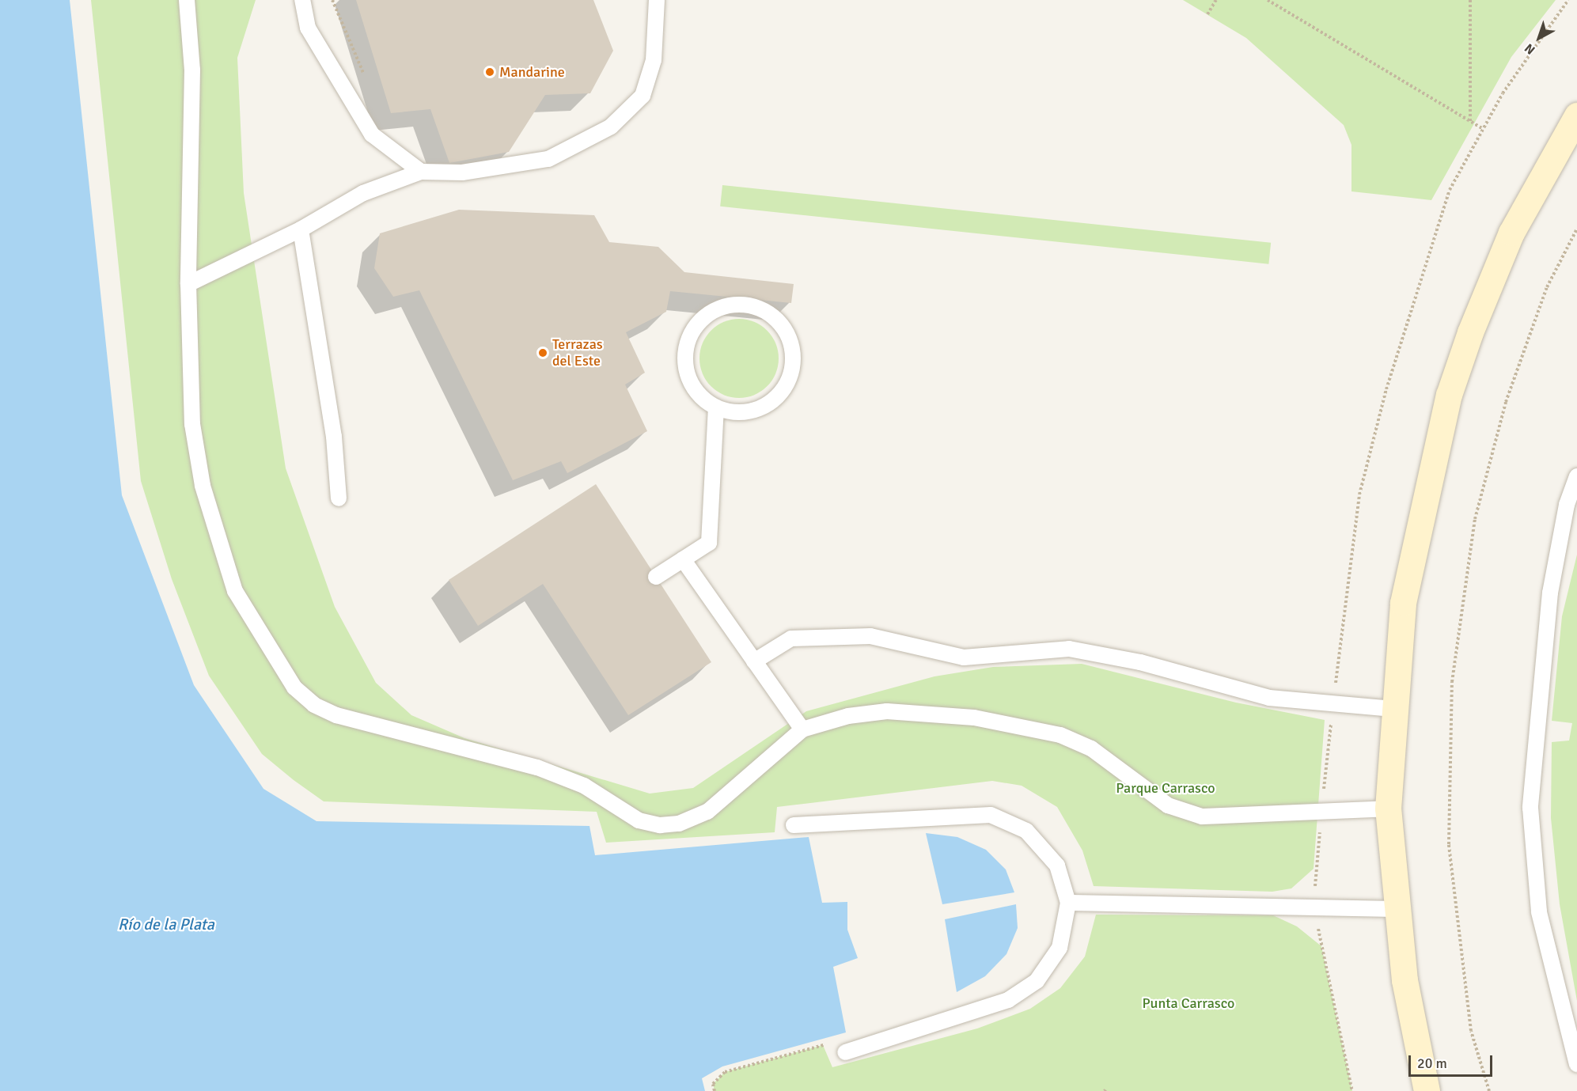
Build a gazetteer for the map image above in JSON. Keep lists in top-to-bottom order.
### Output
{
  "water": ["Río de la Plata"],
  "parks": ["Parque Carrasco", "Punta Carrasco"],
  "places": ["Mandarine", "Terrazas del Este"],
  "scale_bar": "20 m",
  "north": "bottom left"
}
